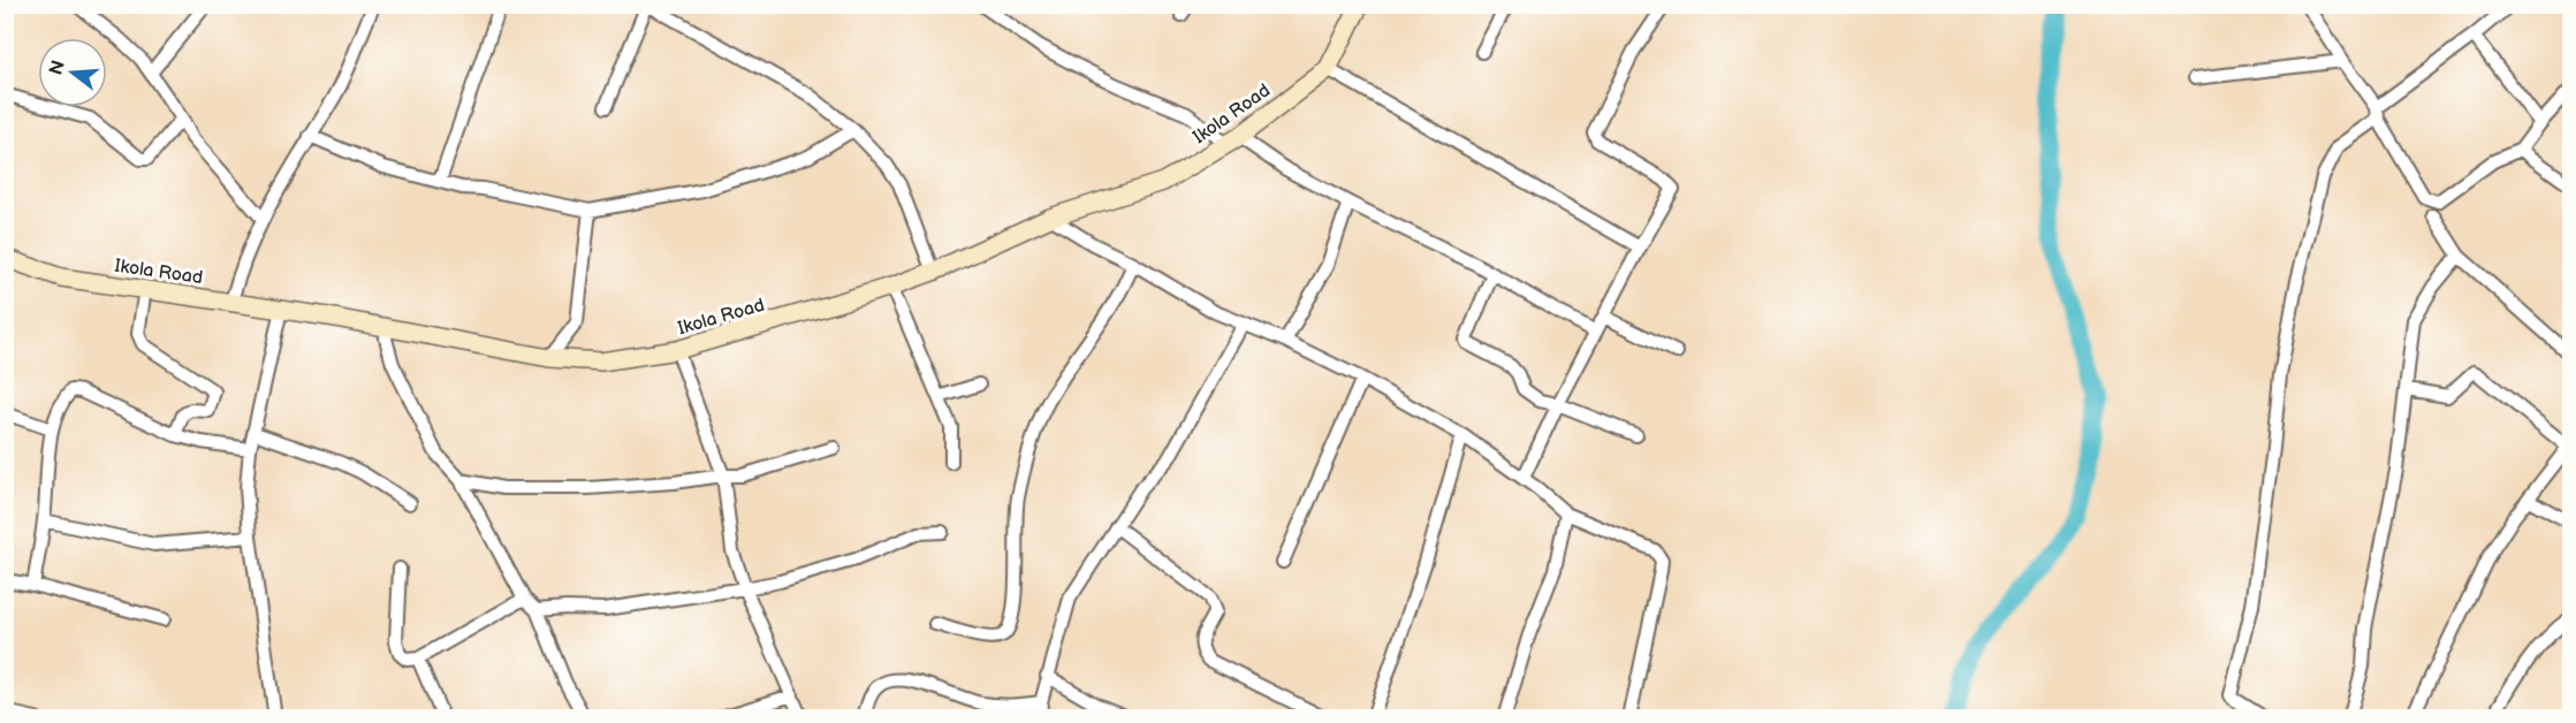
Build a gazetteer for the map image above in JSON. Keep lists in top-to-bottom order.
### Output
{
  "streets": {
    "street": ["Ikola Road"]
  },
  "north": "left"
}
